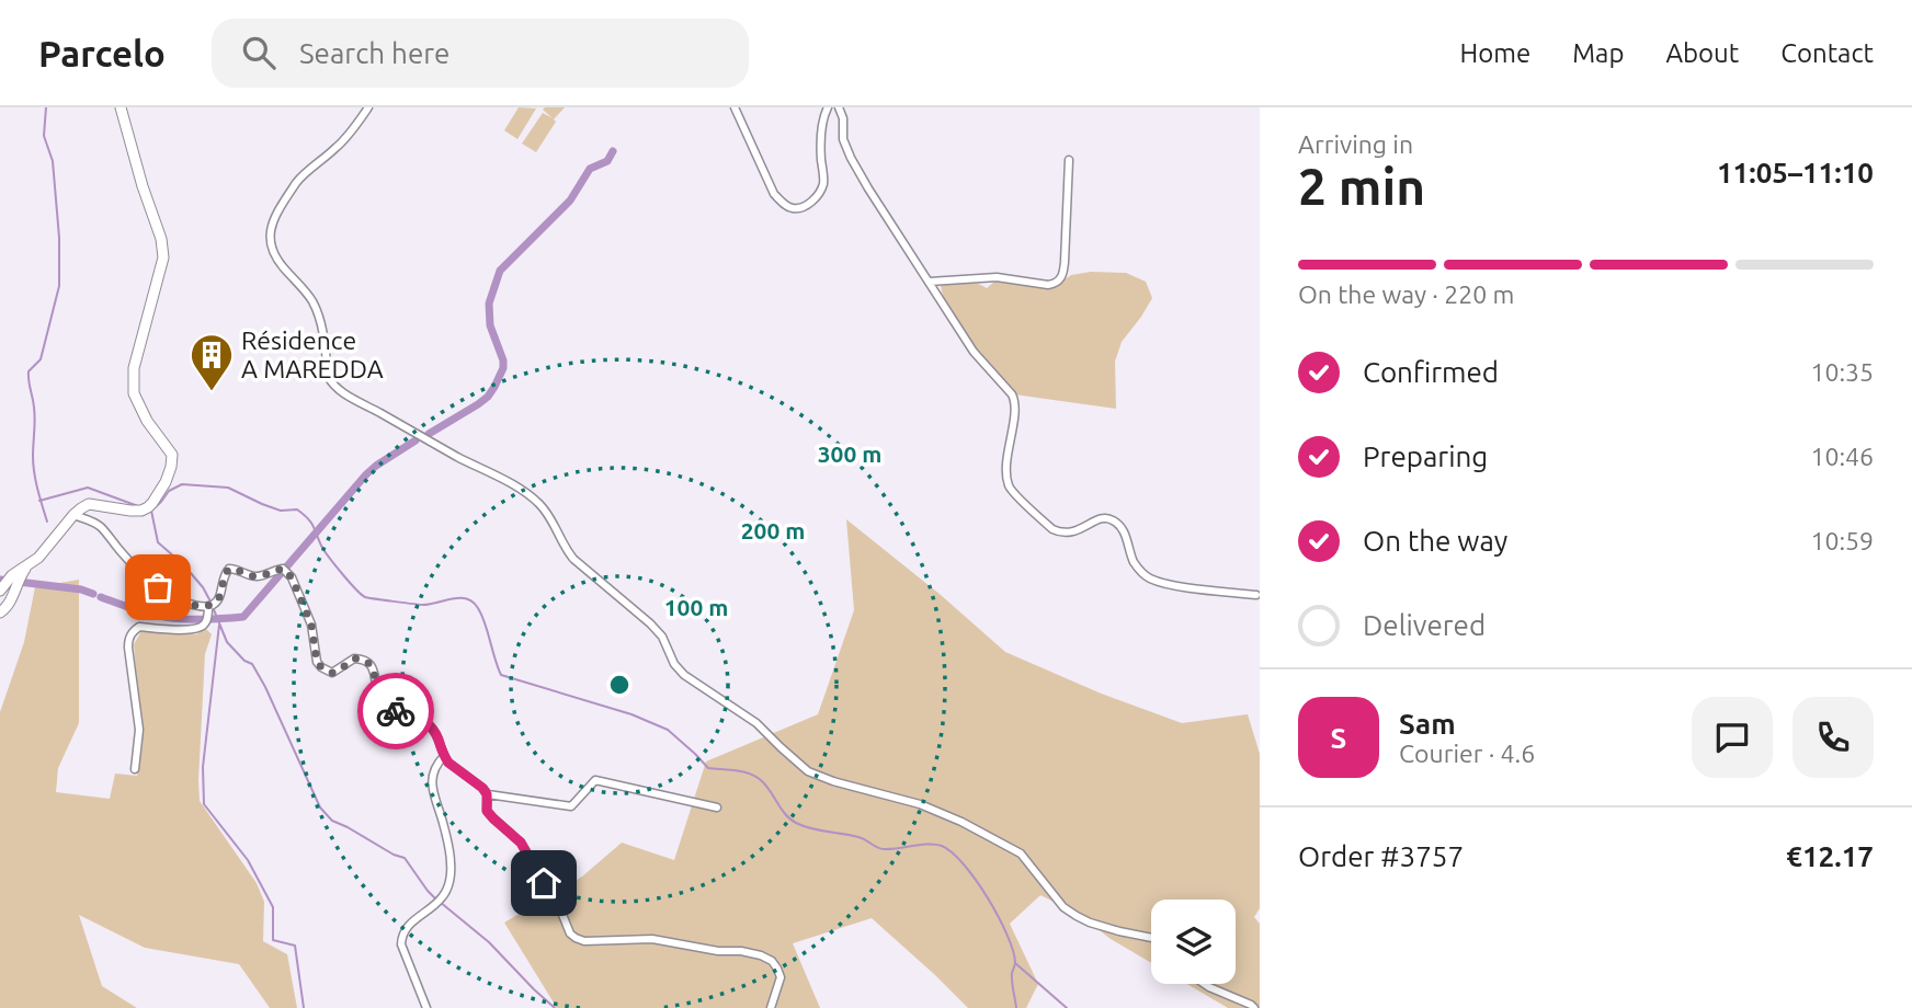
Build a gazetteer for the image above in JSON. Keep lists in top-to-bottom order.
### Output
{
  "places": {
    "building": ["Résidence A MAREDDA"]
  },
  "page": {
    "header": "Parcelo",
    "search": "Search here",
    "nav": [
      "Home",
      "Map",
      "About",
      "Contact"
    ],
    "heading": ["2 min", "Arriving in", "11:05–11:10"],
    "panel": [
      "Sam",
      "Courier · 4.6",
      "Order #3757",
      "€12.17"
    ],
    "bar": "On the way · 220 m",
    "list": [
      ["Confirmed", "10:35"],
      ["Preparing", "10:46"],
      ["On the way", "10:59"],
      "Delivered"
    ],
    "round": "S"
  },
  "rings": ["300 m", "200 m", "100 m"]
}
